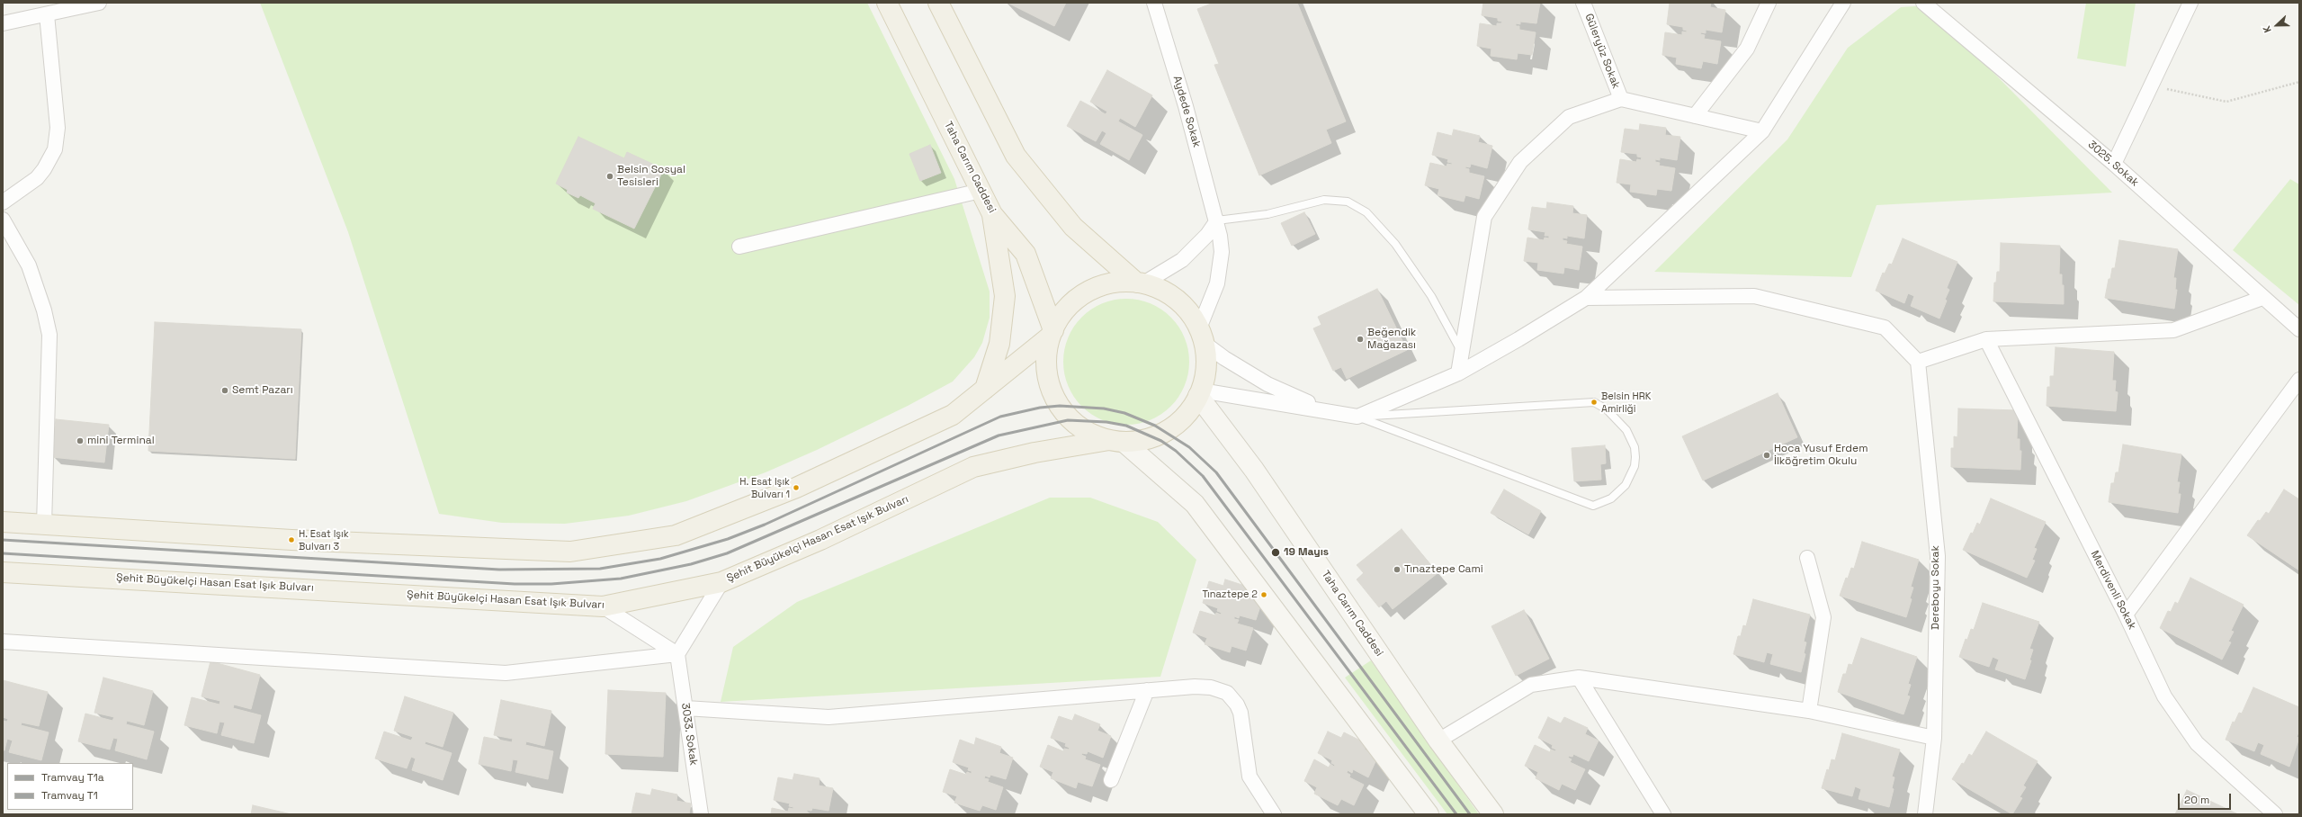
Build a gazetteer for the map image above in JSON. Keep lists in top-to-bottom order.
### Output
{
  "streets": {
    "main road": ["Taha Carım Caddesi", "Şehit Büyükelçi Hasan Esat Işık Bulvarı"],
    "street": [
      "Güleryüz Sokak",
      "Aydede Sokak",
      "3025. Sokak",
      "Dereboyu Sokak",
      "Merdivenli Sokak",
      "3033. Sokak"
    ]
  },
  "crossings": [
    ["Aydede Sokak", "Şehit Büyükelçi Hasan Esat Işık Bulvarı"],
    ["Taha Carım Caddesi", "Şehit Büyükelçi Hasan Esat Işık Bulvarı"]
  ],
  "places": [
    "Belsin Sosyal Tesisleri",
    "Beğendik Mağazası",
    "Semt Pazarı",
    "Belsin HRK Amirliği",
    "mini Terminal",
    "Hoca Yusuf Erdem İlköğretim Okulu",
    "H. Esat Işık Bulvarı 1",
    "H. Esat Işık Bulvarı 3",
    "19 Mayıs",
    "Tınaztepe Cami",
    "Tınaztepe 2"
  ],
  "lines": ["tram line T1a", "tram line T1"],
  "legend": ["Tramvay T1a", "Tramvay T1"],
  "scale_bar": "20 m",
  "north": "left"
}
